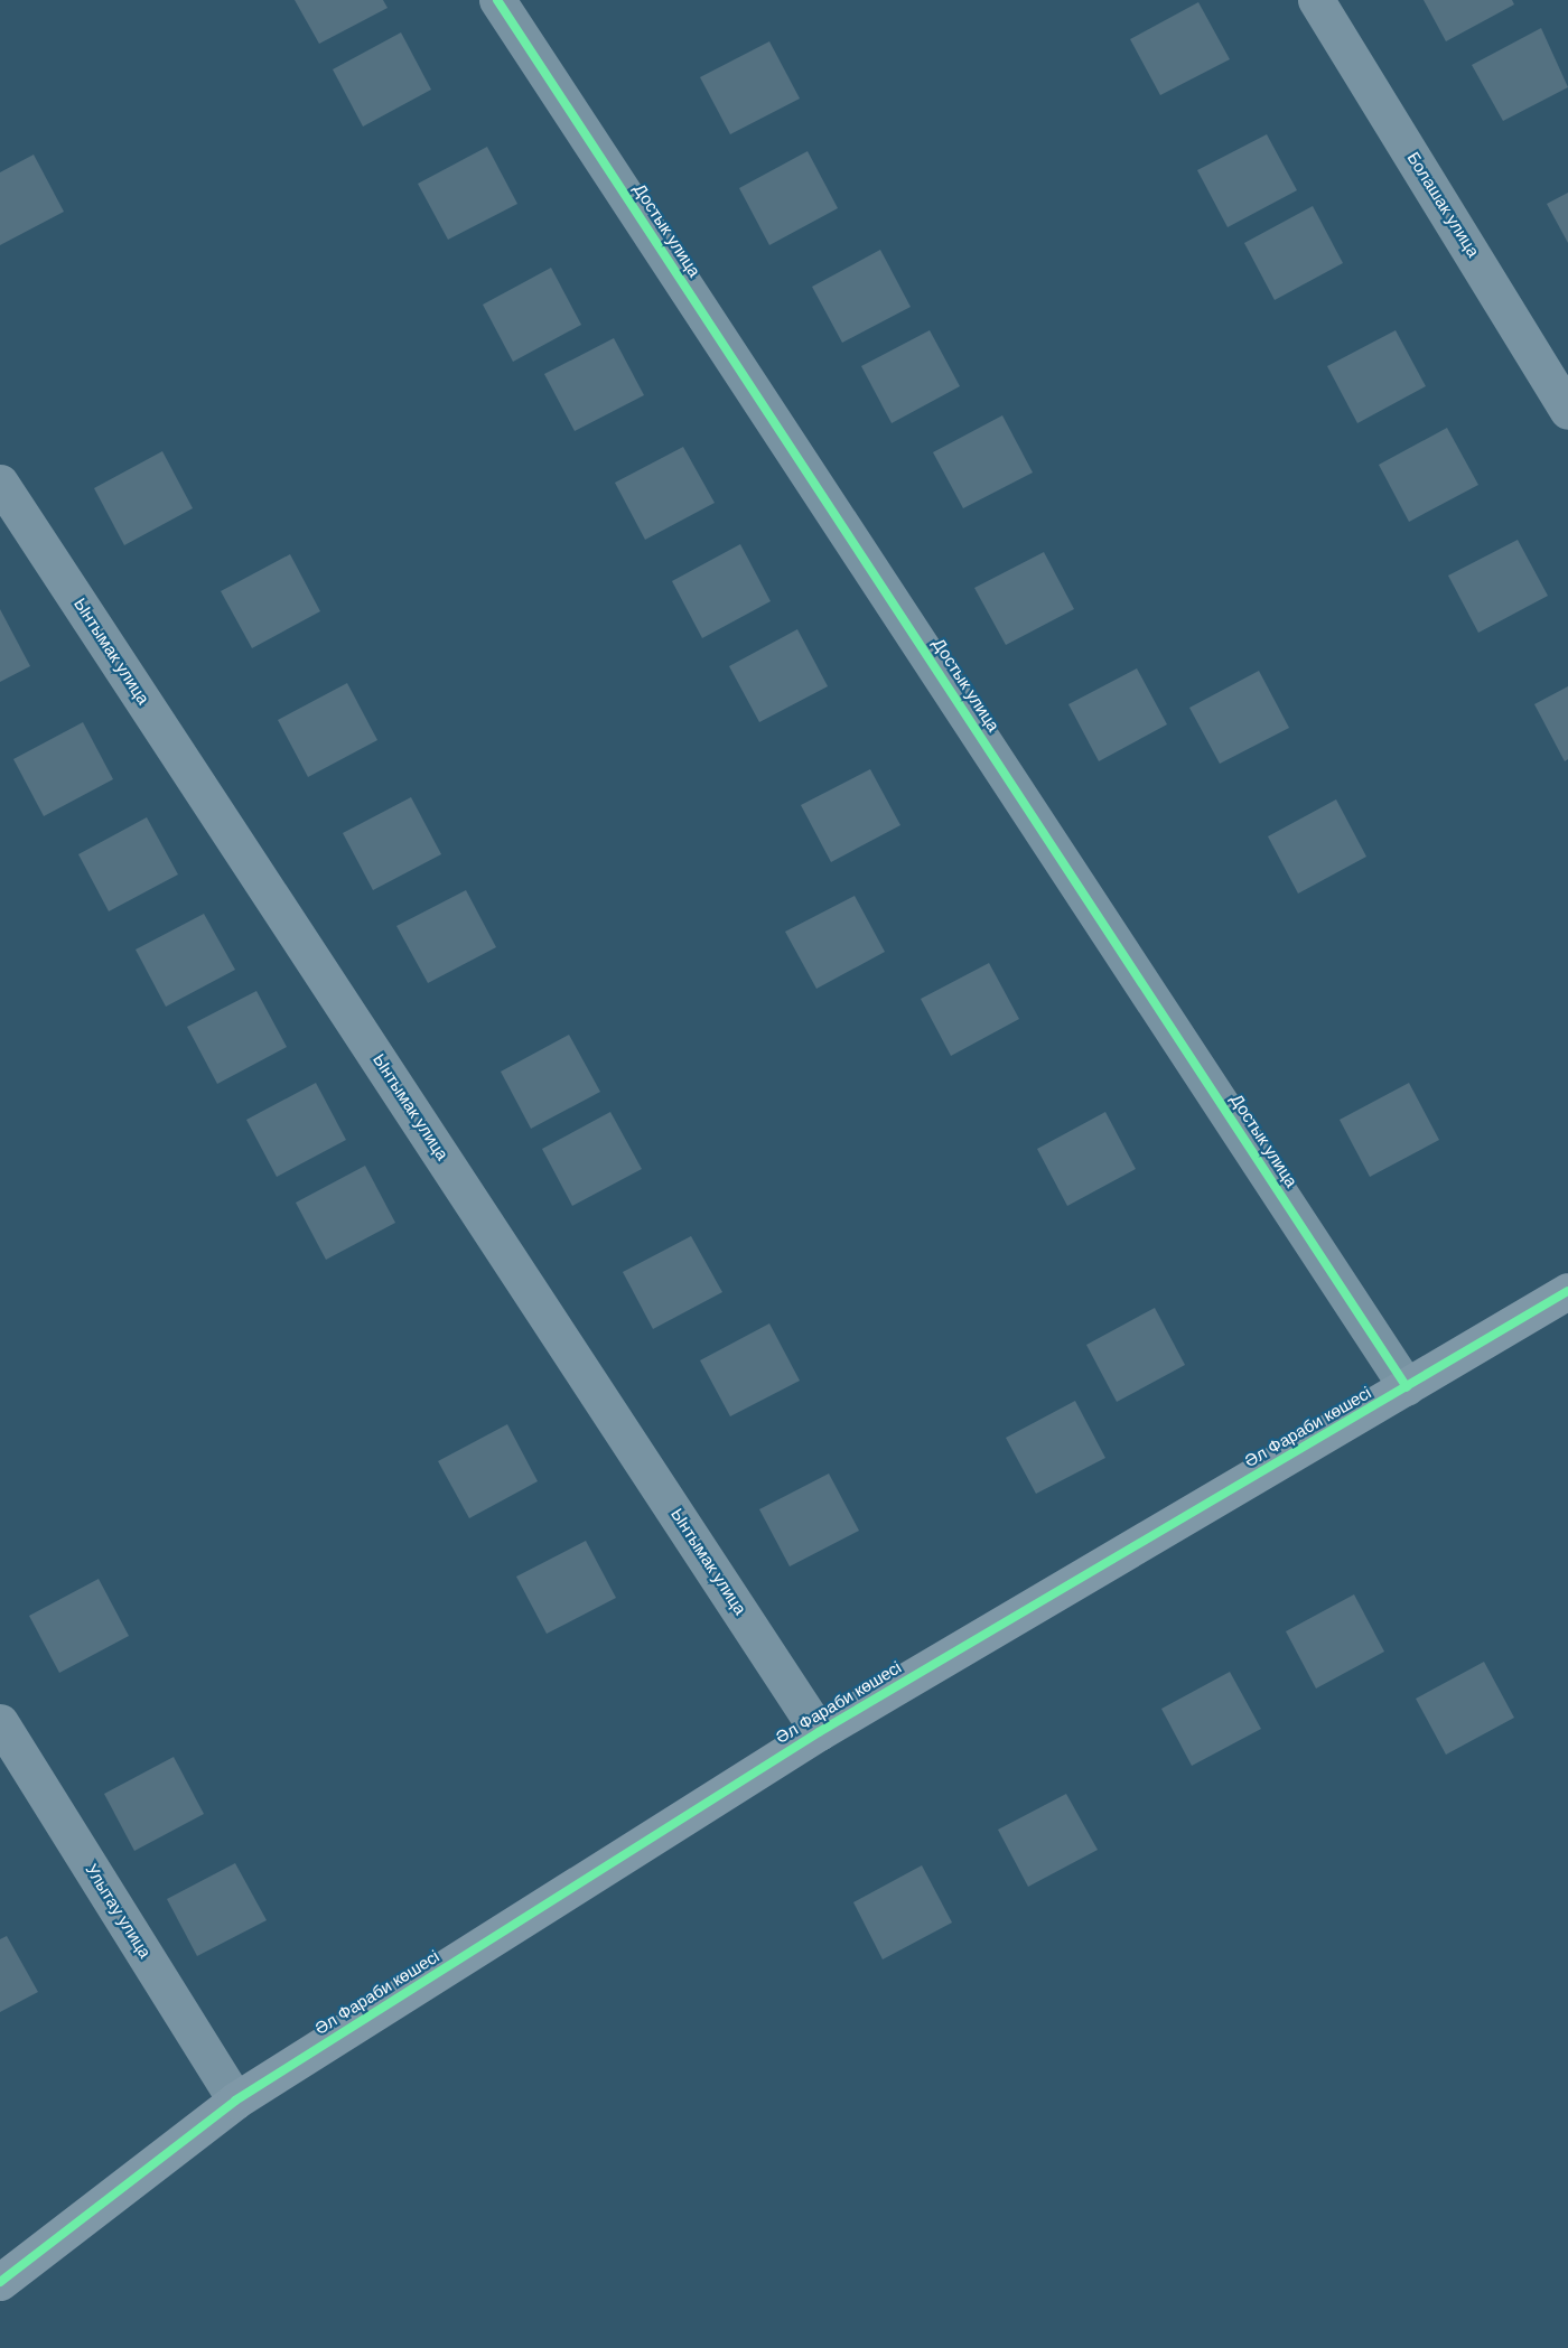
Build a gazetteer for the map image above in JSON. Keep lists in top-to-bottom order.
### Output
{
  "streets": {
    "street": [
      "Болашак улица",
      "Достык улица",
      "Ынтымак улица",
      "Әл Фараби көшесі",
      "Улытау улица"
    ]
  },
  "crossings": [
    ["Достык улица", "Әл Фараби көшесі"],
    ["Ынтымак улица", "Әл Фараби көшесі"],
    ["Әл Фараби көшесі", "Улытау улица"]
  ]
}
